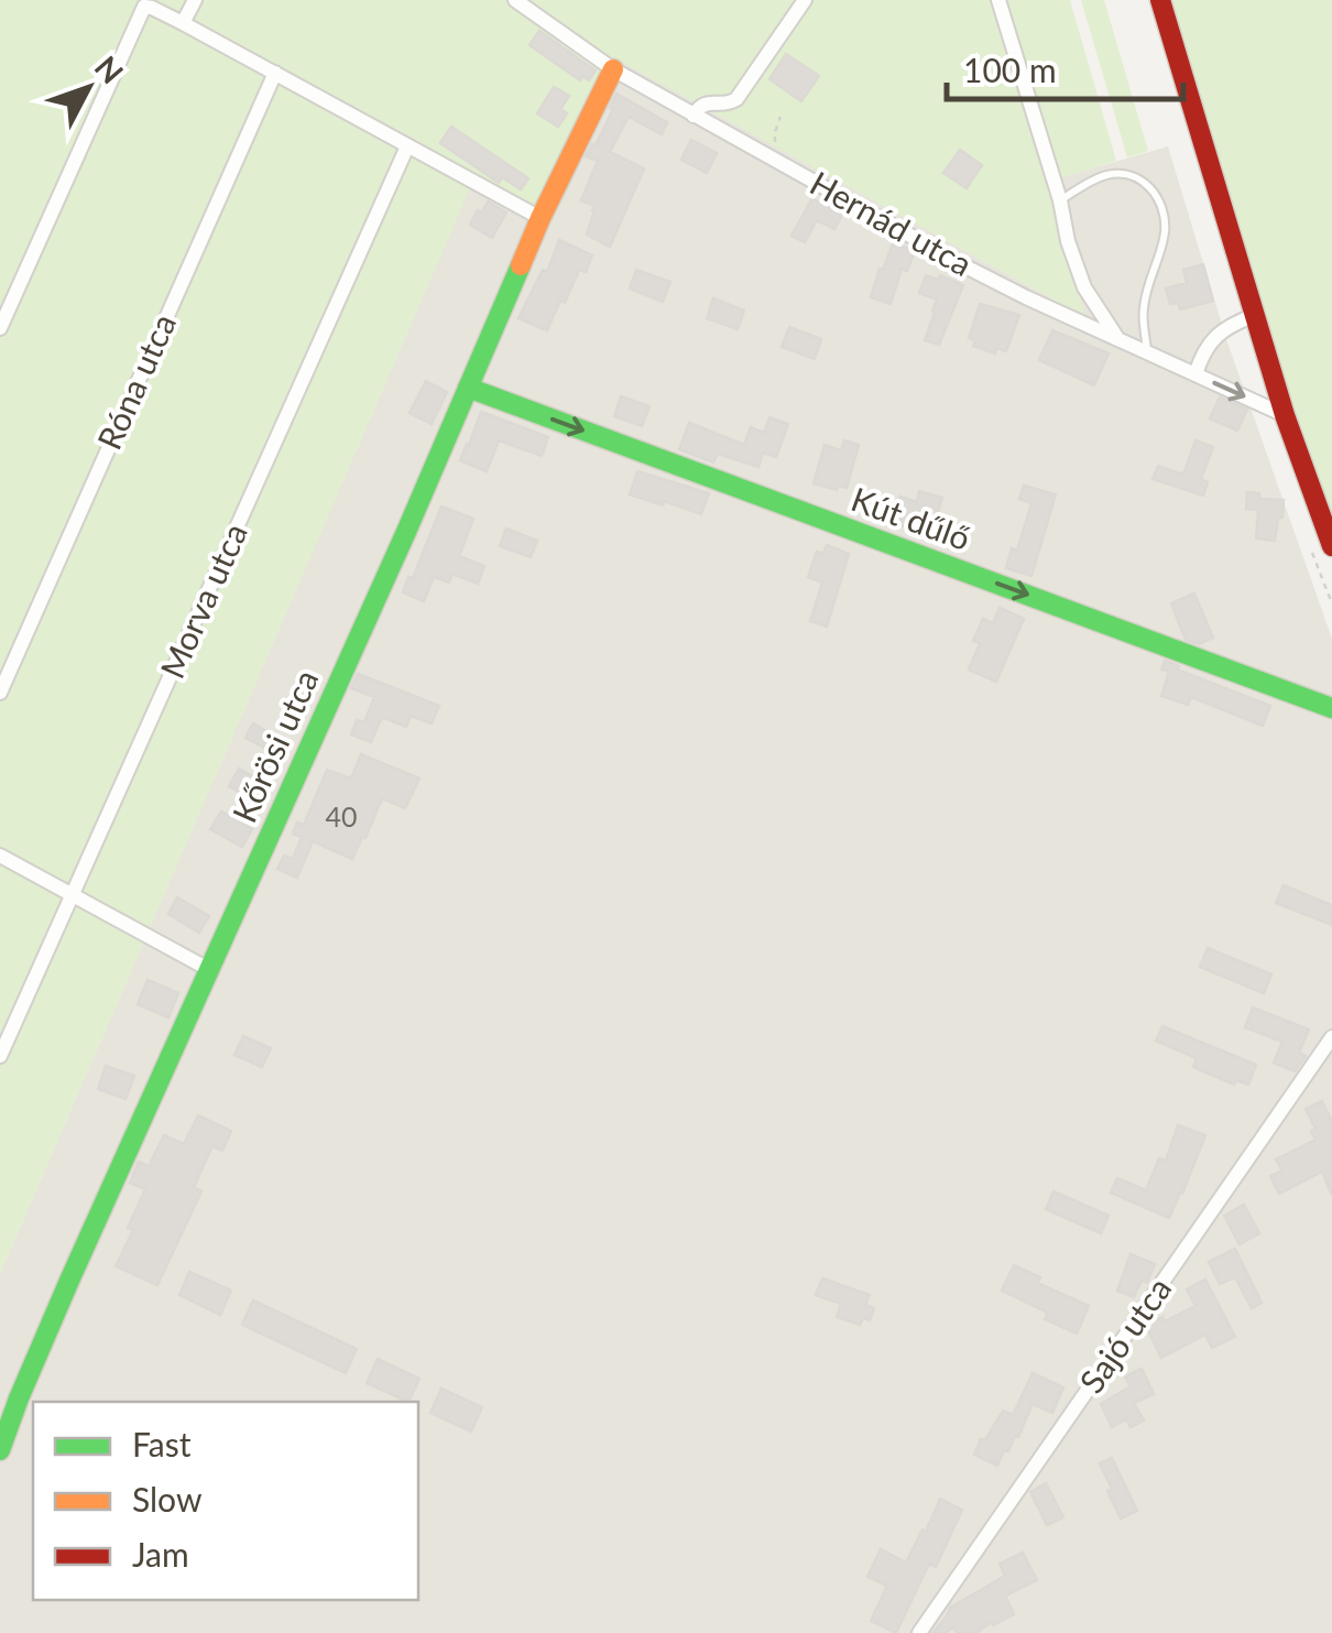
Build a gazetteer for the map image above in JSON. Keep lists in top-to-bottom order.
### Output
{
  "streets": {
    "street": [
      "Hernád utca",
      "Róna utca",
      "Kút dűlő",
      "Morva utca",
      "Kőrösi utca",
      "Sajó utca"
    ]
  },
  "crossings": [
    ["Hernád utca", "Kőrösi utca"],
    ["Kút dűlő", "Kőrösi utca"]
  ],
  "one_way": ["Kút dűlő"],
  "house_numbers": ["40"],
  "legend": ["Fast", "Slow", "Jam"],
  "scale_bar": "100 m",
  "north": "top right"
}
